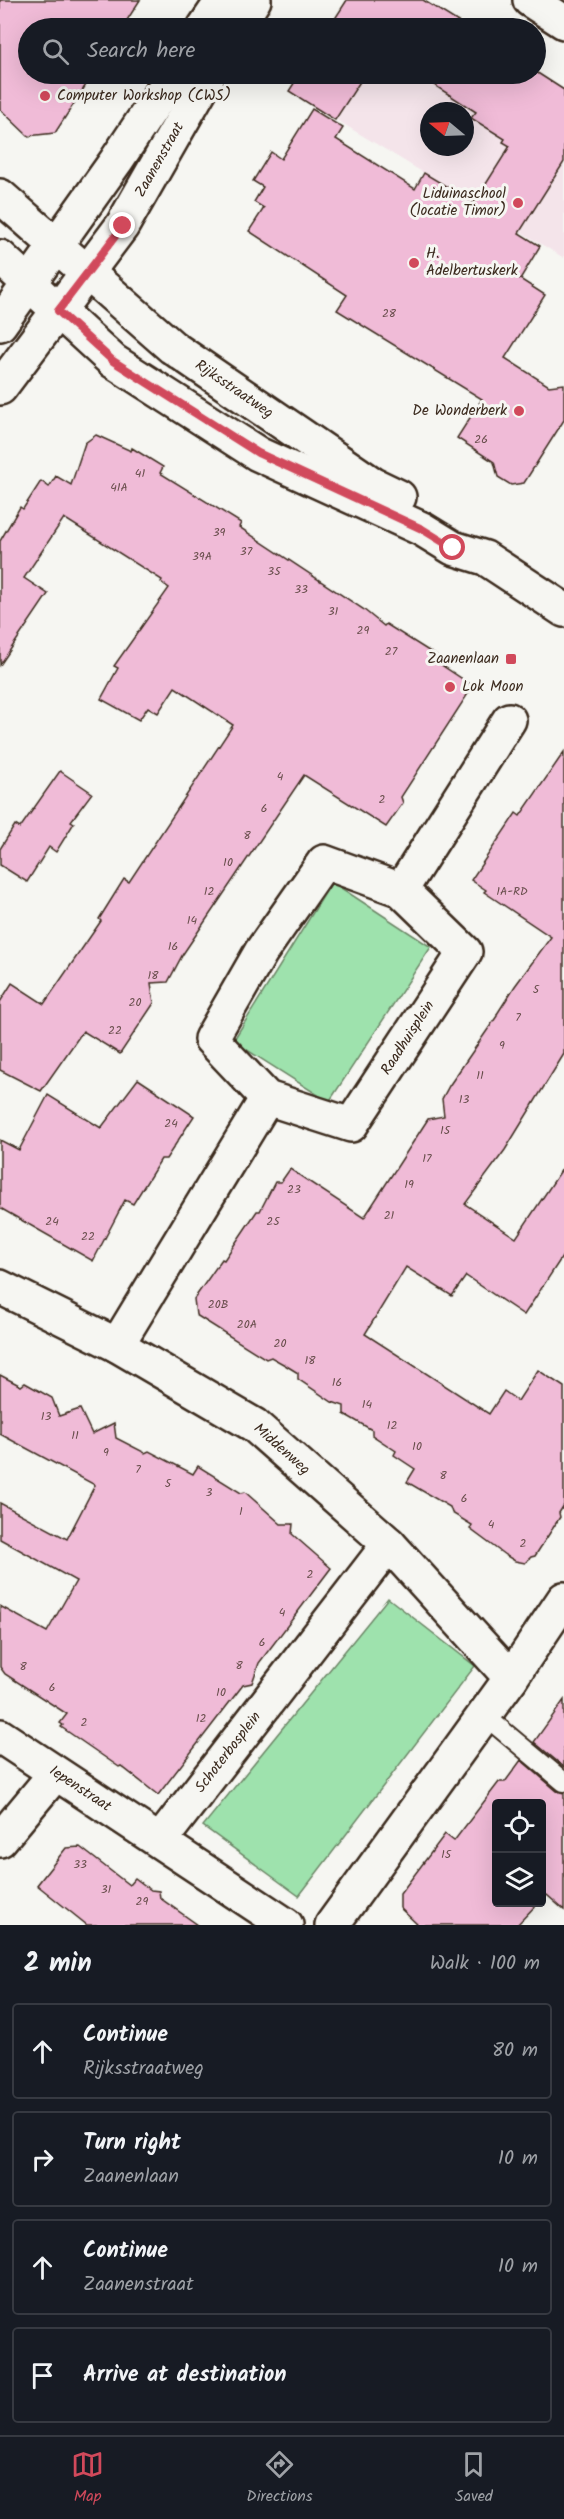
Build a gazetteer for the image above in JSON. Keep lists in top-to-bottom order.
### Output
{
  "streets": {
    "street": [
      "Zaanenstraat",
      "Rijksstraatweg",
      "Raadhuisplein",
      "Middenweg",
      "Schoterbosplein",
      "Iepenstraat"
    ]
  },
  "crossings": [
    ["Zaanenstraat", "Rijksstraatweg"],
    ["Middenweg", "Schoterbosplein"],
    ["Schoterbosplein", "Iepenstraat"]
  ],
  "places": {
    "other": [
      "Computer Workshop (CWS)",
      "Liduinaschool (locatie Timor)",
      "H. Adelbertuskerk",
      "De Wonderberk",
      "Lok Moon"
    ],
    "transit": ["Zaanenlaan"]
  },
  "house_numbers": [
    "28",
    "26",
    "41",
    "41A",
    "39",
    "37",
    "39A",
    "35",
    "33",
    "31",
    "29",
    "27",
    "4",
    "2",
    "6",
    "8",
    "10",
    "12",
    "1A-RD",
    "14",
    "16",
    "18",
    "5",
    "20",
    "7",
    "22",
    "9",
    "11",
    "13",
    "24",
    "15",
    "17",
    "19",
    "23",
    "21",
    "24",
    "25",
    "22",
    "20B",
    "20A",
    "20",
    "18",
    "16",
    "14",
    "13",
    "12",
    "11",
    "10",
    "9",
    "7",
    "8",
    "5",
    "3",
    "6",
    "1",
    "4",
    "2",
    "2",
    "4",
    "6",
    "8",
    "8",
    "6",
    "10",
    "12",
    "2",
    "15",
    "33",
    "31",
    "29"
  ],
  "north": "left",
  "page": {
    "search": "Search here",
    "heading": ["2 min", "Walk · 100 m"],
    "list": [
      ["Continue", "Rijksstraatweg", "80 m"],
      ["Turn right", "Zaanenlaan", "10 m"],
      ["Continue", "Zaanenstraat", "10 m"],
      "Arrive at destination"
    ],
    "nav": ["Map", "Directions", "Saved"]
  }
}
